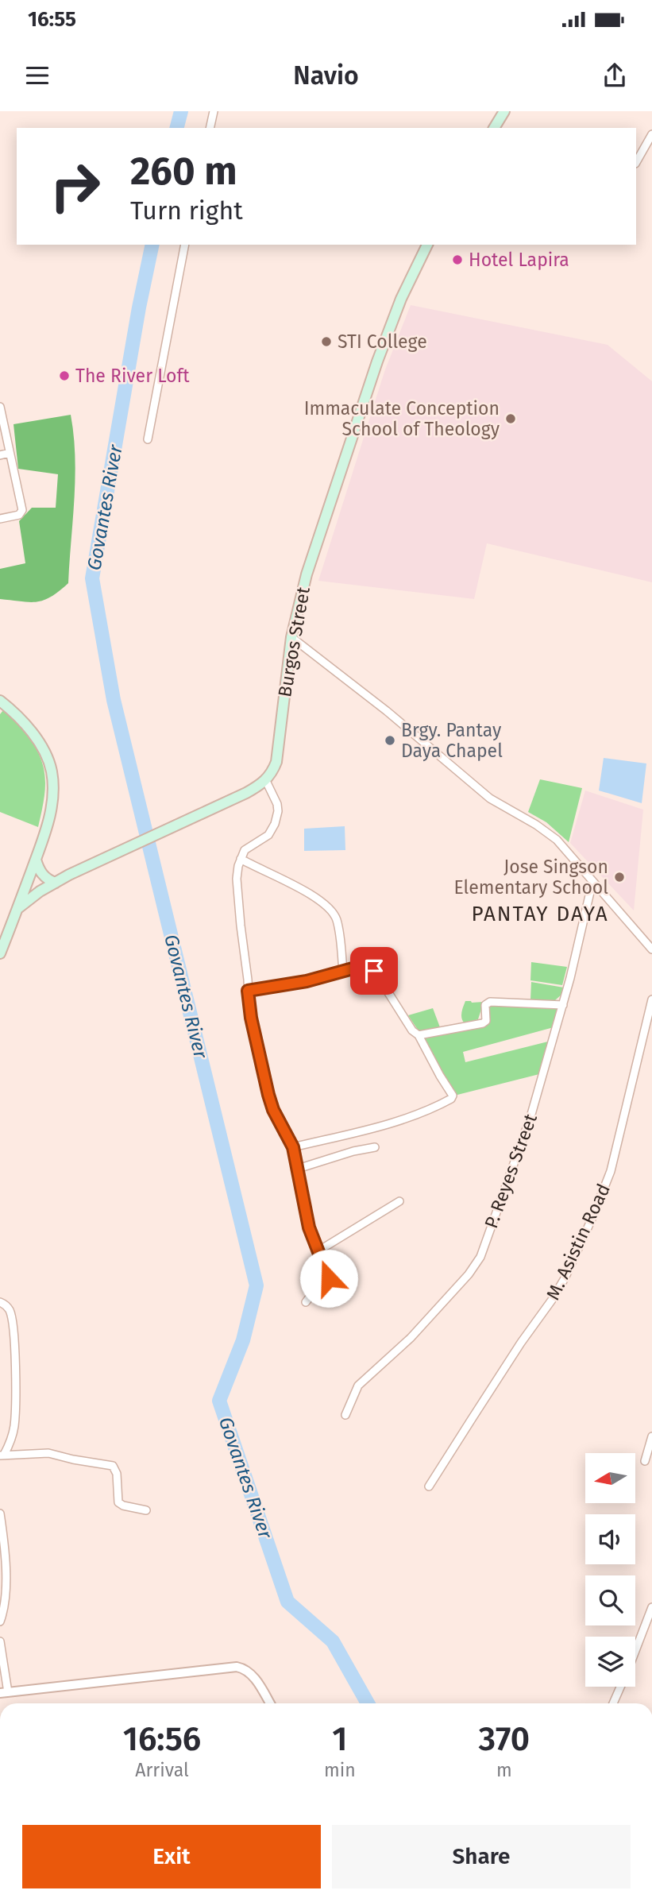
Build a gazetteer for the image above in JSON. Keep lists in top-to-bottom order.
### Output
{
  "streets": {
    "main road": ["Burgos Street"],
    "street": ["P. Reyes Street", "M. Asistin Road"]
  },
  "districts": ["PANTAY DAYA"],
  "water": ["Govantes River"],
  "places": [
    "Hotel Lapira",
    "STI College",
    "The River Loft",
    "Immaculate Conception School of Theology",
    "Brgy. Pantay Daya Chapel",
    "Jose Singson Elementary School"
  ],
  "north": "left",
  "page": {
    "status": "16:55",
    "header": "Navio",
    "turn": ["260 m", "Turn right"],
    "eta": [
      "16:56",
      "Arrival",
      "1",
      "min",
      "370",
      "m"
    ],
    "buttons": ["Exit", "Share"]
  }
}
